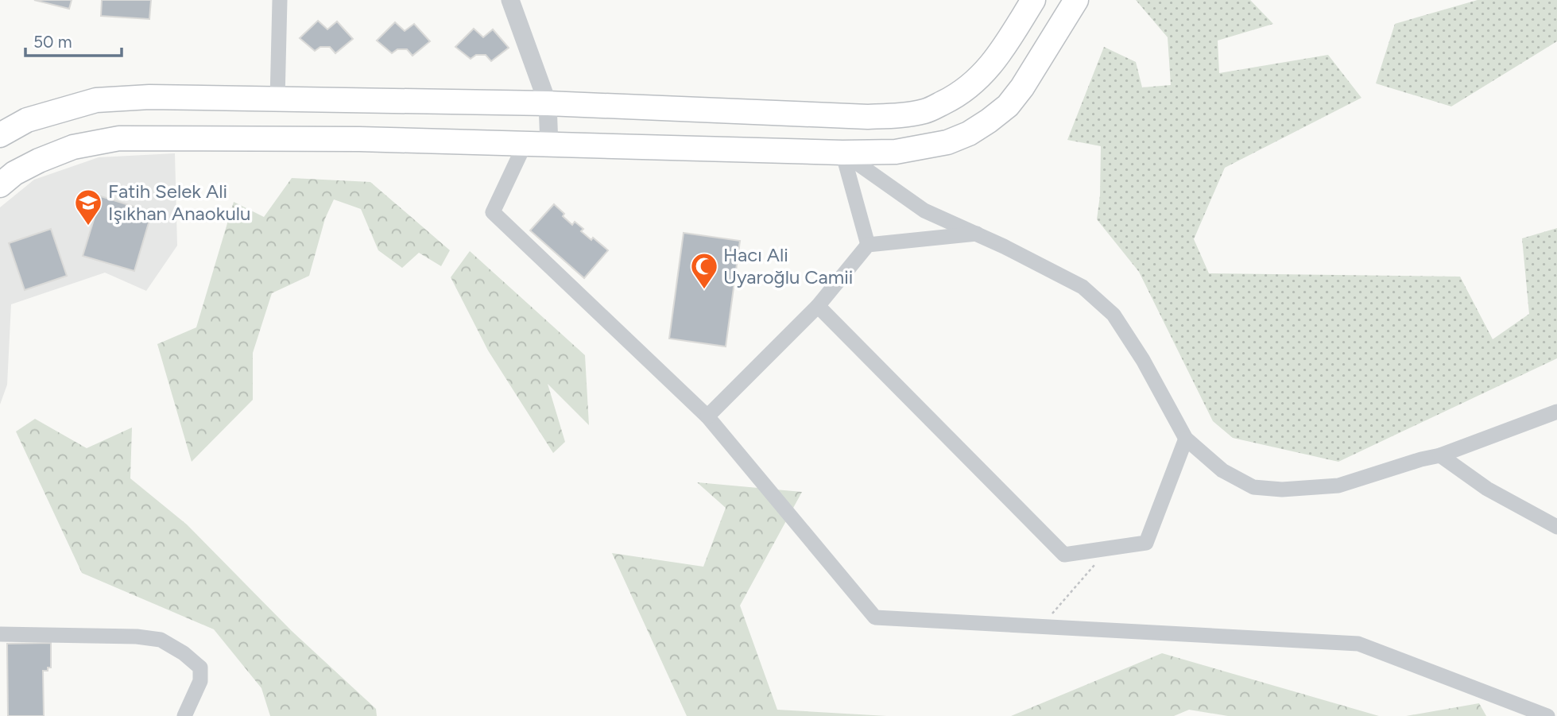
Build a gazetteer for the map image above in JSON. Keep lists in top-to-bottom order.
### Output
{
  "places": {
    "school or university": ["Fatih Selek Ali Işıkhan Anaokulu"],
    "mosque": ["Hacı Ali Uyaroğlu Camii"]
  },
  "scale_bar": "50 m"
}
